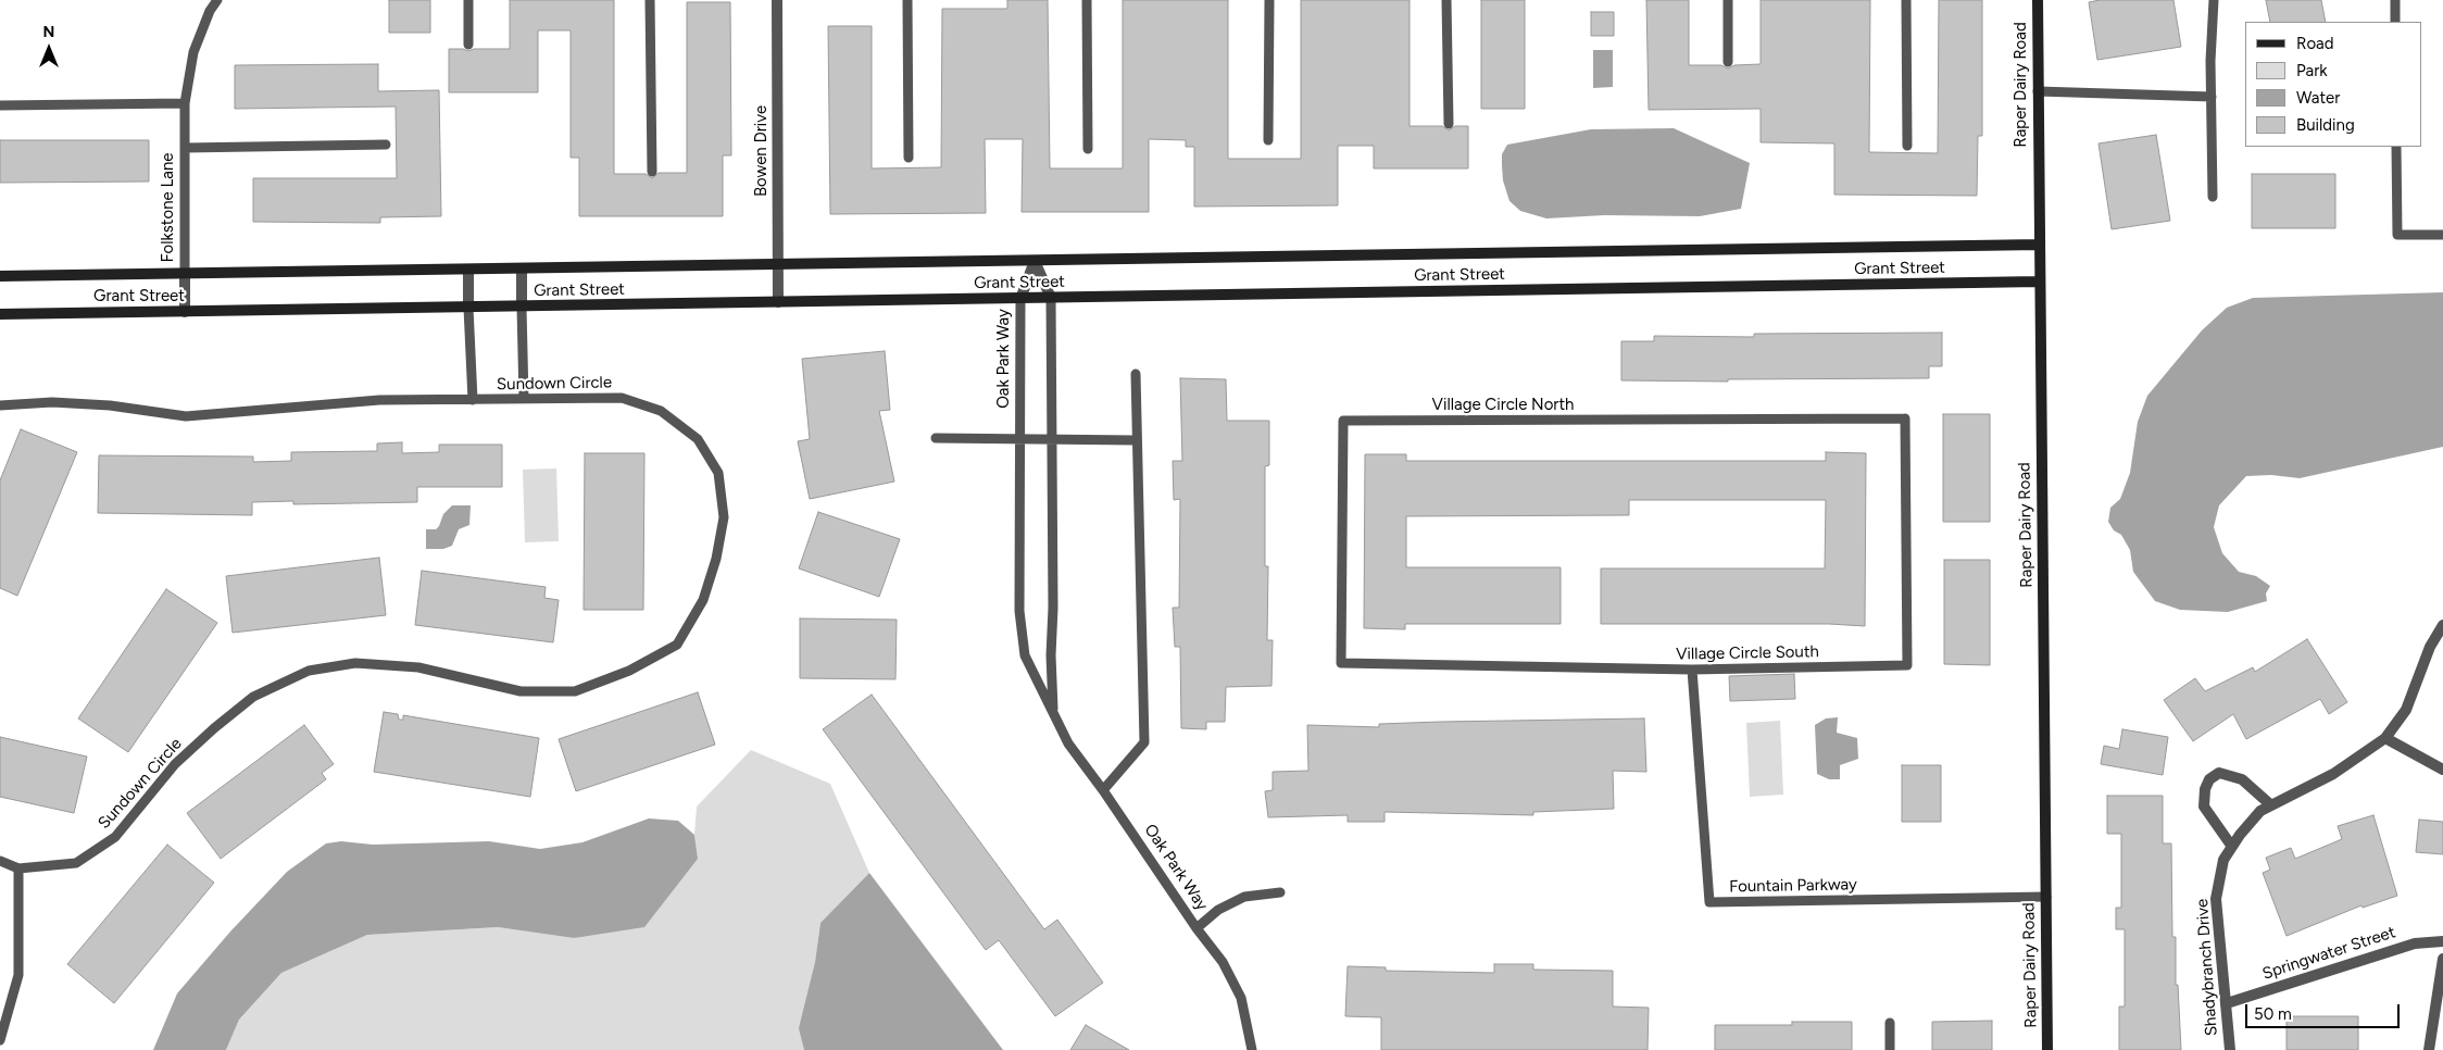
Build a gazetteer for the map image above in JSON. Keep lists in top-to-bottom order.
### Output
{
  "streets": {
    "street": [
      "Raper Dairy Road",
      "Bowen Drive",
      "Folkstone Lane",
      "Grant Street",
      "Oak Park Way",
      "Springwater Street",
      "Shadybranch Drive"
    ],
    "lane": [
      "Sundown Circle",
      "Village Circle North",
      "Village Circle South",
      "Fountain Parkway"
    ]
  },
  "crossings": [
    ["Raper Dairy Road", "Grant Street"],
    ["Raper Dairy Road", "Fountain Parkway"],
    ["Bowen Drive", "Grant Street"],
    ["Folkstone Lane", "Grant Street"],
    ["Grant Street", "Oak Park Way"],
    ["Village Circle North", "Village Circle South"],
    ["Village Circle South", "Fountain Parkway"],
    ["Springwater Street", "Shadybranch Drive"]
  ],
  "legend": [
    "Road",
    "Park",
    "Water",
    "Building"
  ],
  "scale_bar": "50 m",
  "north": "top"
}
